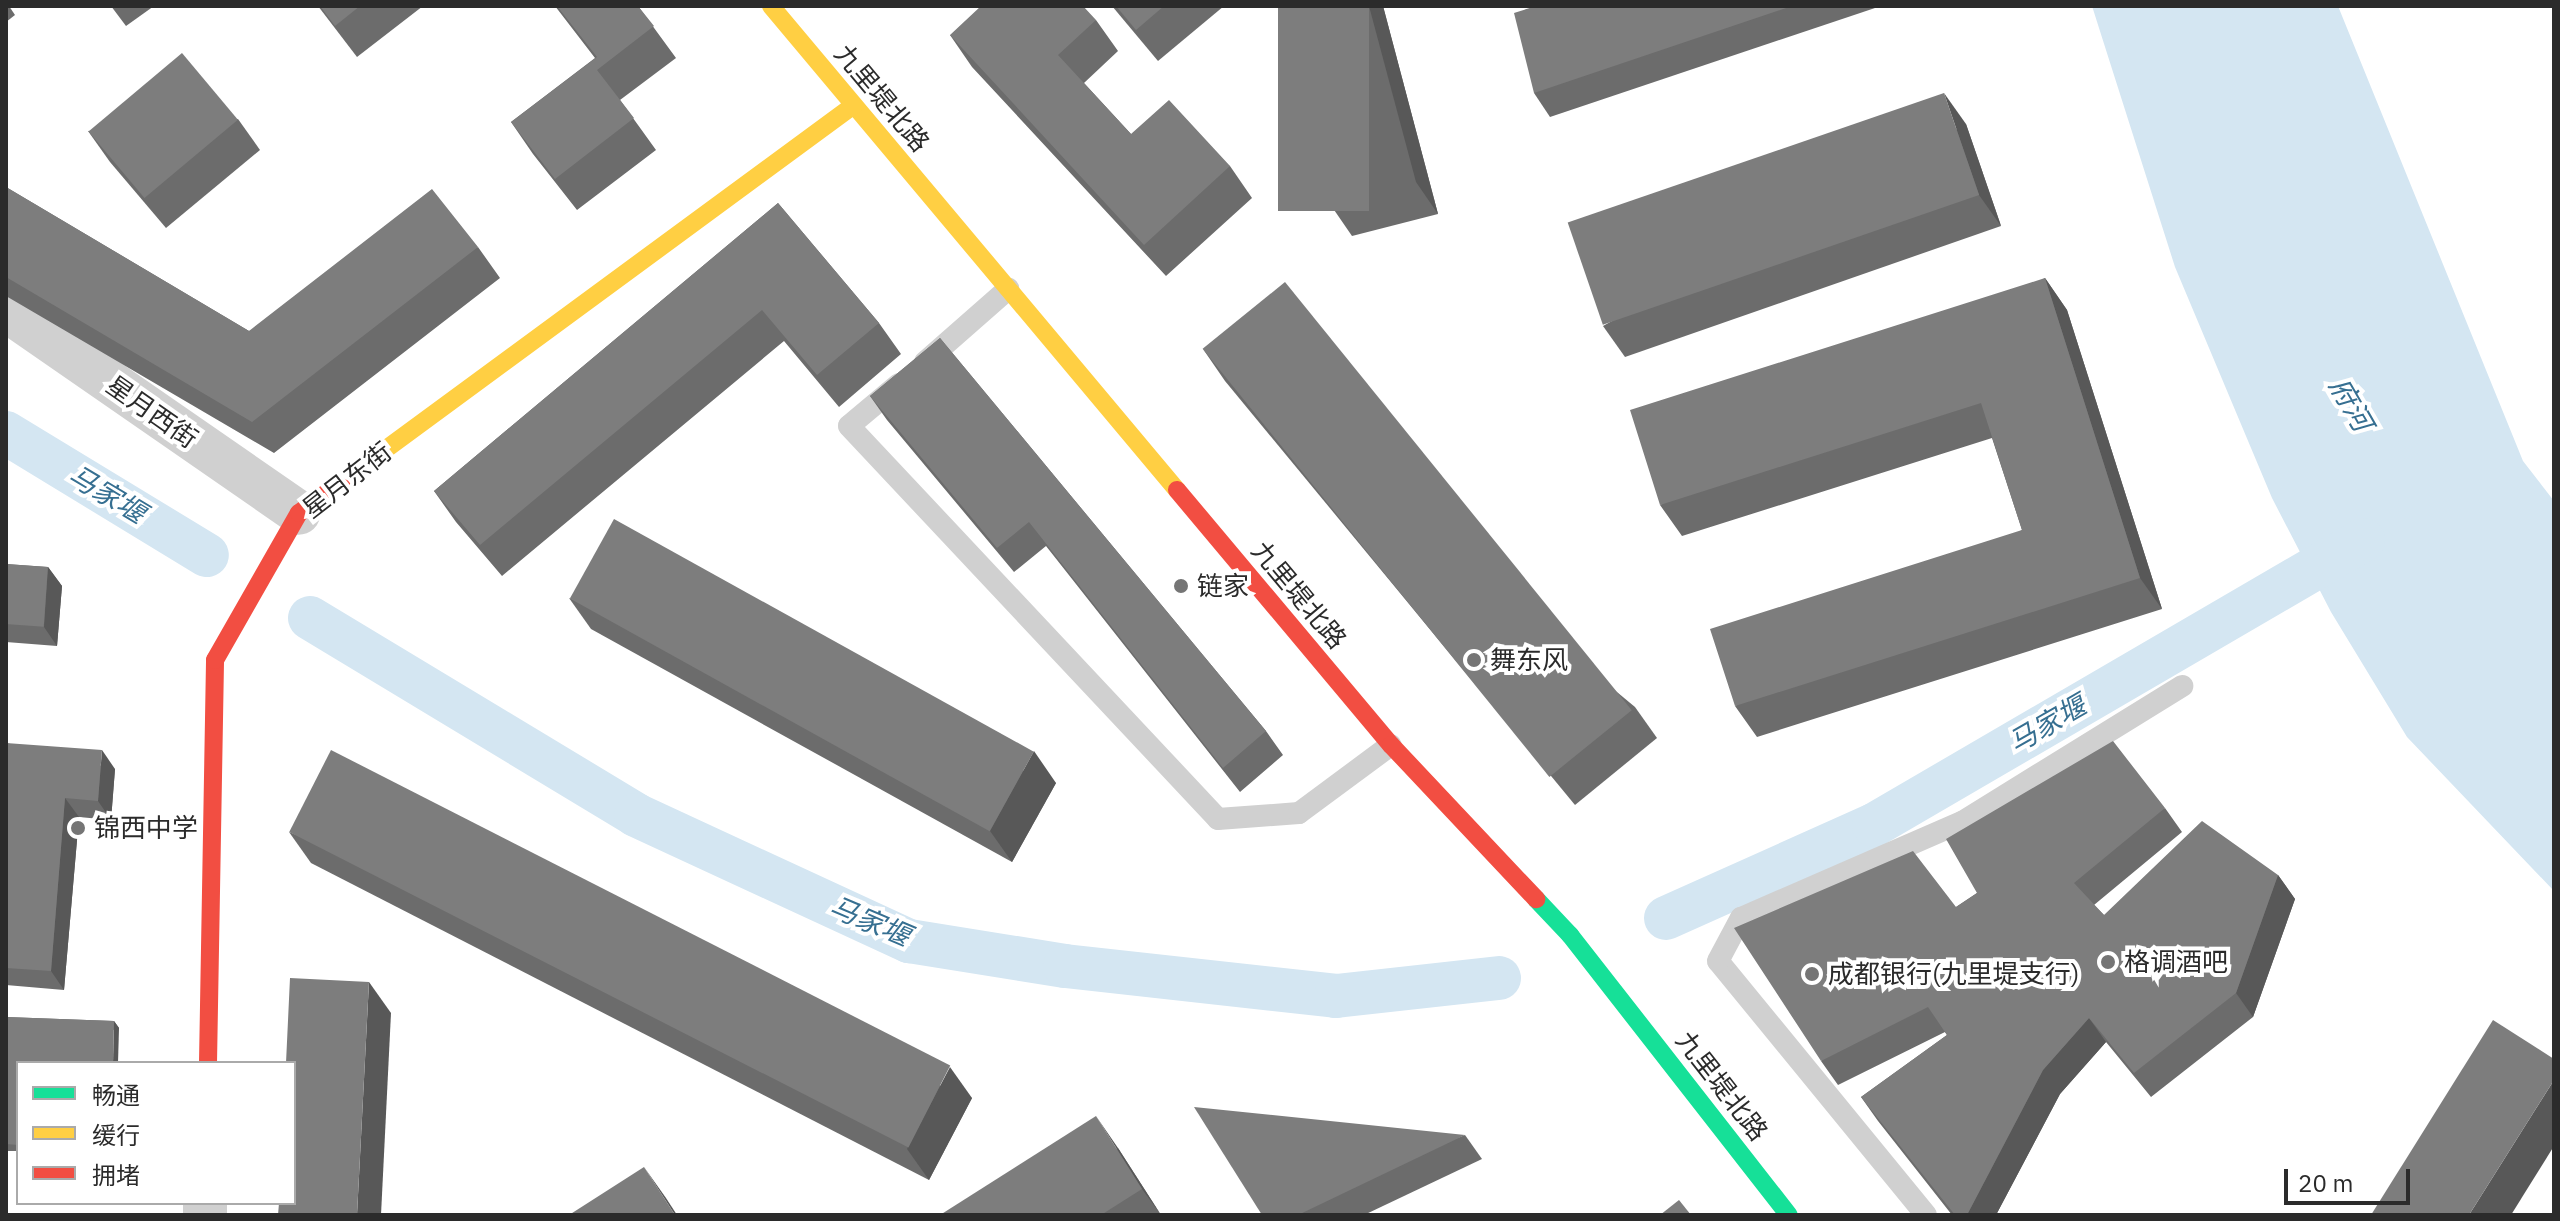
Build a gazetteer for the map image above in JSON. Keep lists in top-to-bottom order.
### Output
{
  "streets": {
    "street": ["九里堤北路", "星月西街", "星月东街"]
  },
  "crossings": [
    ["九里堤北路", "星月东街"],
    ["星月西街", "星月东街"]
  ],
  "water": ["府河", "马家堰"],
  "places": [
    "链家",
    "舞东风",
    "锦西中学",
    "格调酒吧",
    "成都银行(九里堤支行)"
  ],
  "legend": ["畅通", "缓行", "拥堵"],
  "scale_bar": "20 m"
}
